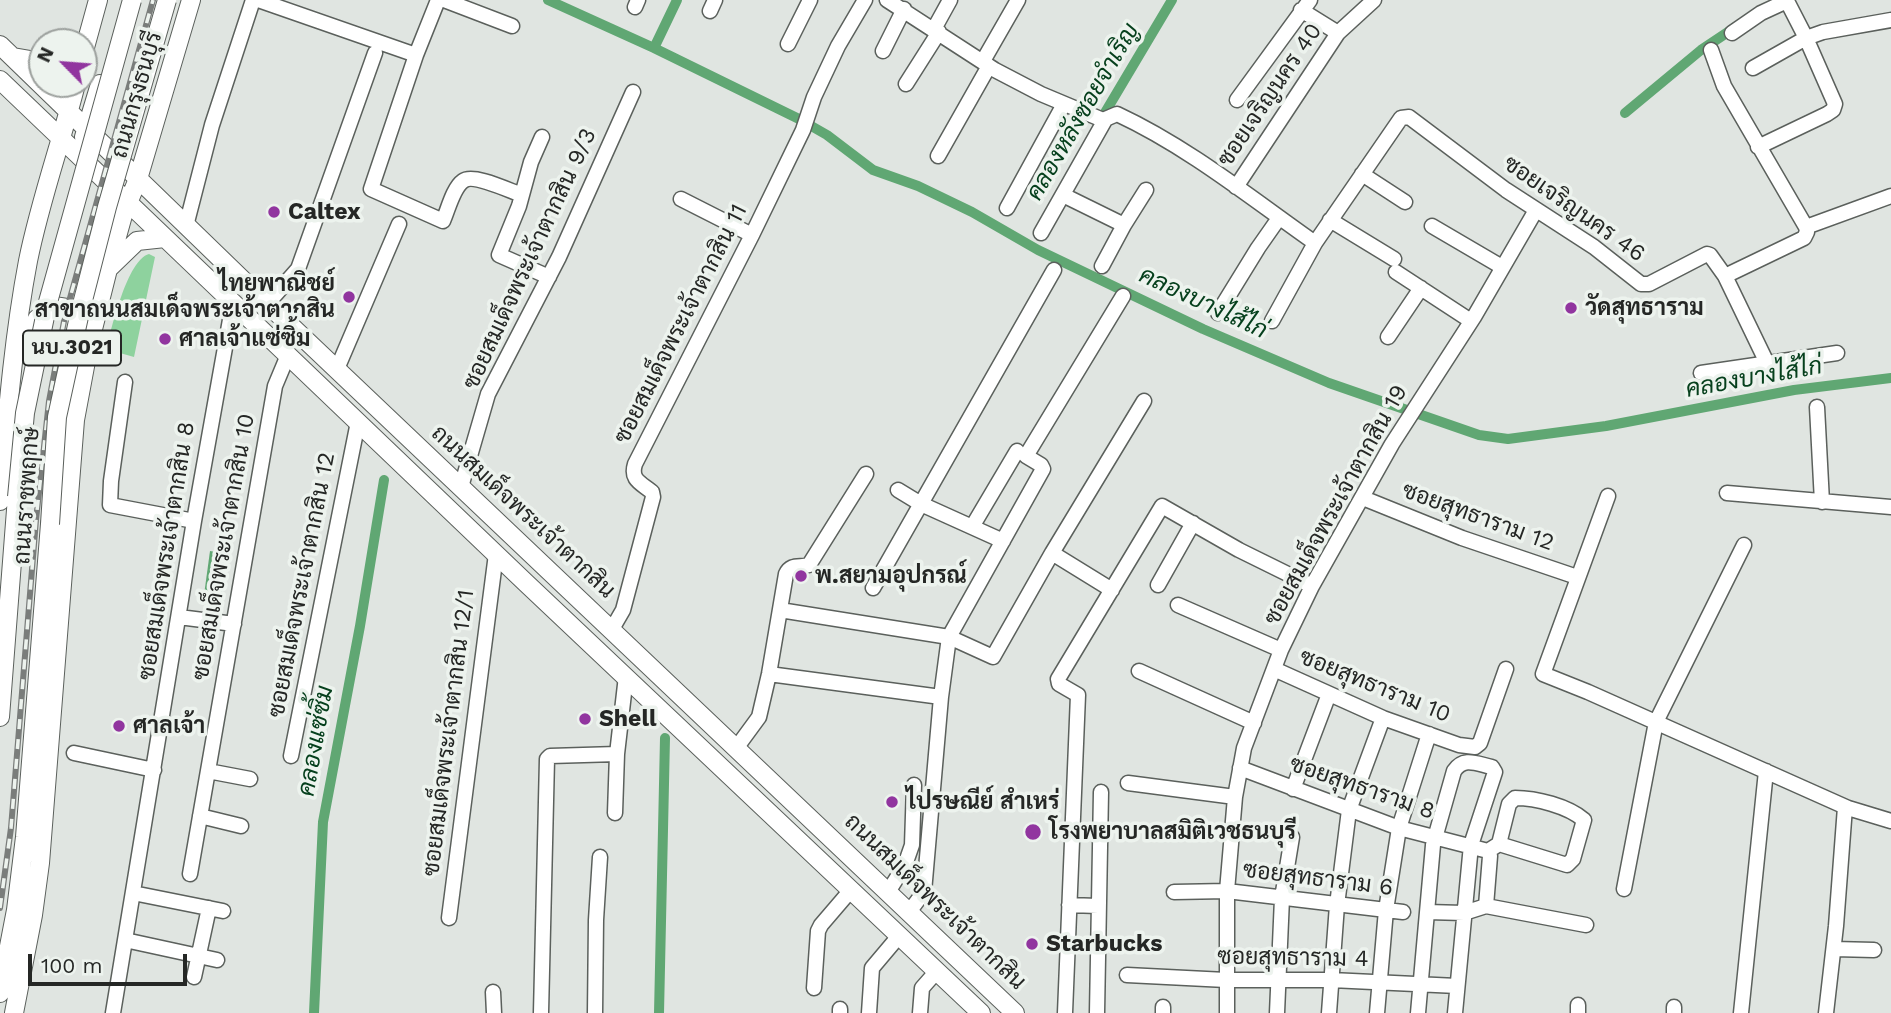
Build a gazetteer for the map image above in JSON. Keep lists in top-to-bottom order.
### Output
{
  "streets": {
    "main road": [
      "ถนนกรุงธนบุรี",
      "นบ.3021",
      "ถนนราชพฤกษ์",
      "ถนนสมเด็จพระเจ้าตากสิน"
    ],
    "street": [
      "ซอยเจริญนคร 40",
      "ซอยเจริญนคร 46",
      "ซอยสมเด็จพระเจ้าตากสิน 9/3",
      "ซอยสมเด็จพระเจ้าตากสิน 11",
      "ซอยสมเด็จพระเจ้าตากสิน 19",
      "ซอยสุทธาราม 12",
      "ซอยสมเด็จพระเจ้าตากสิน 10",
      "ซอยสมเด็จพระเจ้าตากสิน 8",
      "ซอยสมเด็จพระเจ้าตากสิน 12",
      "ซอยสุทธาราม 10",
      "ซอยสมเด็จพระเจ้าตากสิน 12/1",
      "ซอยสุทธาราม 8",
      "ซอยสุทธาราม 6",
      "ซอยสุทธาราม 4"
    ]
  },
  "crossings": [
    ["ถนนกรุงธนบุรี", "ถนนราชพฤกษ์"],
    ["ถนนกรุงธนบุรี", "ถนนสมเด็จพระเจ้าตากสิน"],
    ["ซอยเจริญนคร 46", "ซอยสมเด็จพระเจ้าตากสิน 19"],
    ["ซอยสมเด็จพระเจ้าตากสิน 9/3", "ถนนสมเด็จพระเจ้าตากสิน"],
    ["ซอยสมเด็จพระเจ้าตากสิน 11", "ถนนสมเด็จพระเจ้าตากสิน"],
    ["นบ.3021", "ถนนราชพฤกษ์"],
    ["นบ.3021", "ถนนสมเด็จพระเจ้าตากสิน"],
    ["ถนนราชพฤกษ์", "ถนนสมเด็จพระเจ้าตากสิน"],
    ["ซอยสมเด็จพระเจ้าตากสิน 19", "ซอยสุทธาราม 12"],
    ["ซอยสมเด็จพระเจ้าตากสิน 19", "ซอยสุทธาราม 10"],
    ["ซอยสมเด็จพระเจ้าตากสิน 19", "ซอยสุทธาราม 8"],
    ["ซอยสมเด็จพระเจ้าตากสิน 19", "ซอยสุทธาราม 6"],
    ["ซอยสมเด็จพระเจ้าตากสิน 19", "ซอยสุทธาราม 4"],
    ["ถนนสมเด็จพระเจ้าตากสิน", "ซอยสมเด็จพระเจ้าตากสิน 10"],
    ["ถนนสมเด็จพระเจ้าตากสิน", "ซอยสมเด็จพระเจ้าตากสิน 8"],
    ["ถนนสมเด็จพระเจ้าตากสิน", "ซอยสมเด็จพระเจ้าตากสิน 12"],
    ["ถนนสมเด็จพระเจ้าตากสิน", "ซอยสมเด็จพระเจ้าตากสิน 12/1"]
  ],
  "water": ["คลองหลังซอยจำเริญ", "คลองบางไส้ไก่", "คลองแซ่ซิ้ม"],
  "places": [
    "Caltex",
    "ไทยพาณิชย์ สาขาถนนสมเด็จพระเจ้าตากสิน",
    "วัดสุทธาราม",
    "ศาลเจ้าแซ่ซิ้ม",
    "พ.สยามอุปกรณ์",
    "Shell",
    "ศาลเจ้า",
    "ไปรษณีย์ สำเหร่",
    "โรงพยาบาลสมิติเวชธนบุรี",
    "Starbucks"
  ],
  "scale_bar": "100 m",
  "north": "top left"
}
